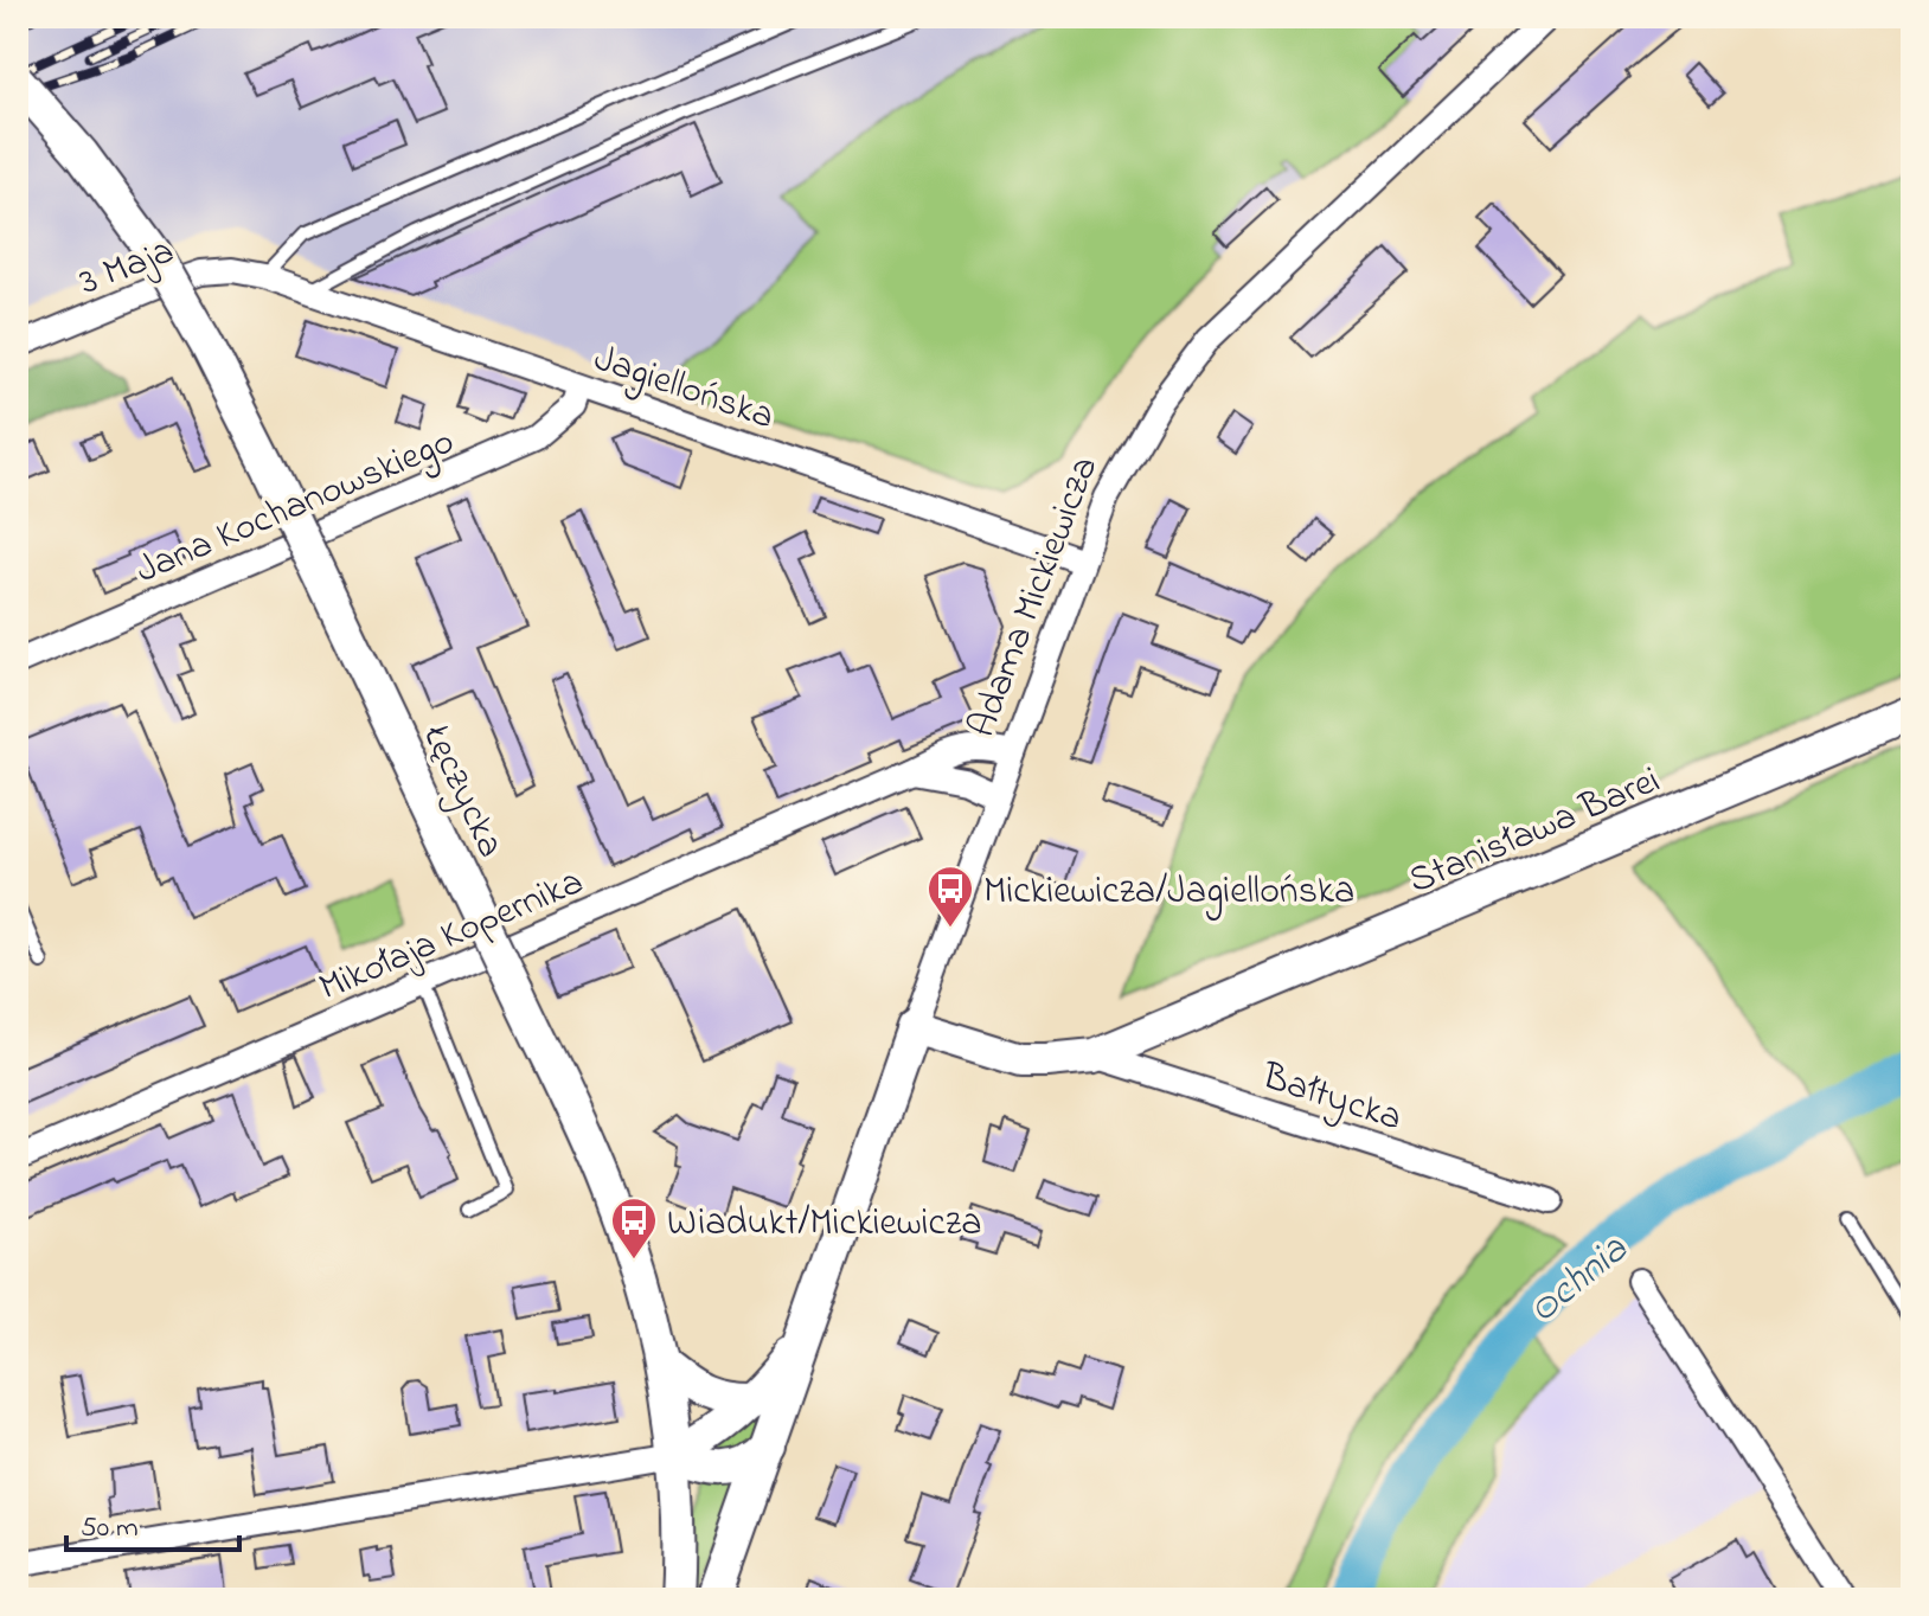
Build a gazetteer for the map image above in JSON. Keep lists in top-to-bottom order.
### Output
{
  "streets": {
    "street": [
      "3 Maja",
      "Jagiellońska",
      "Jana Kochanowskiego",
      "Adama Mickiewicza",
      "Łęczycka",
      "Stanisława Barei",
      "Mikołaja Kopernika",
      "Bałtycka"
    ]
  },
  "crossings": [
    ["3 Maja", "Jagiellońska"],
    ["Jagiellońska", "Jana Kochanowskiego"],
    ["Jagiellońska", "Adama Mickiewicza"],
    ["Adama Mickiewicza", "Łęczycka"],
    ["Adama Mickiewicza", "Stanisława Barei"],
    ["Adama Mickiewicza", "Mikołaja Kopernika"],
    ["Stanisława Barei", "Bałtycka"]
  ],
  "water": ["Ochnia"],
  "places": {
    "bus stop": ["Mickiewicza/Jagiellońska", "Wiadukt/Mickiewicza"]
  },
  "scale_bar": "50 m"
}
